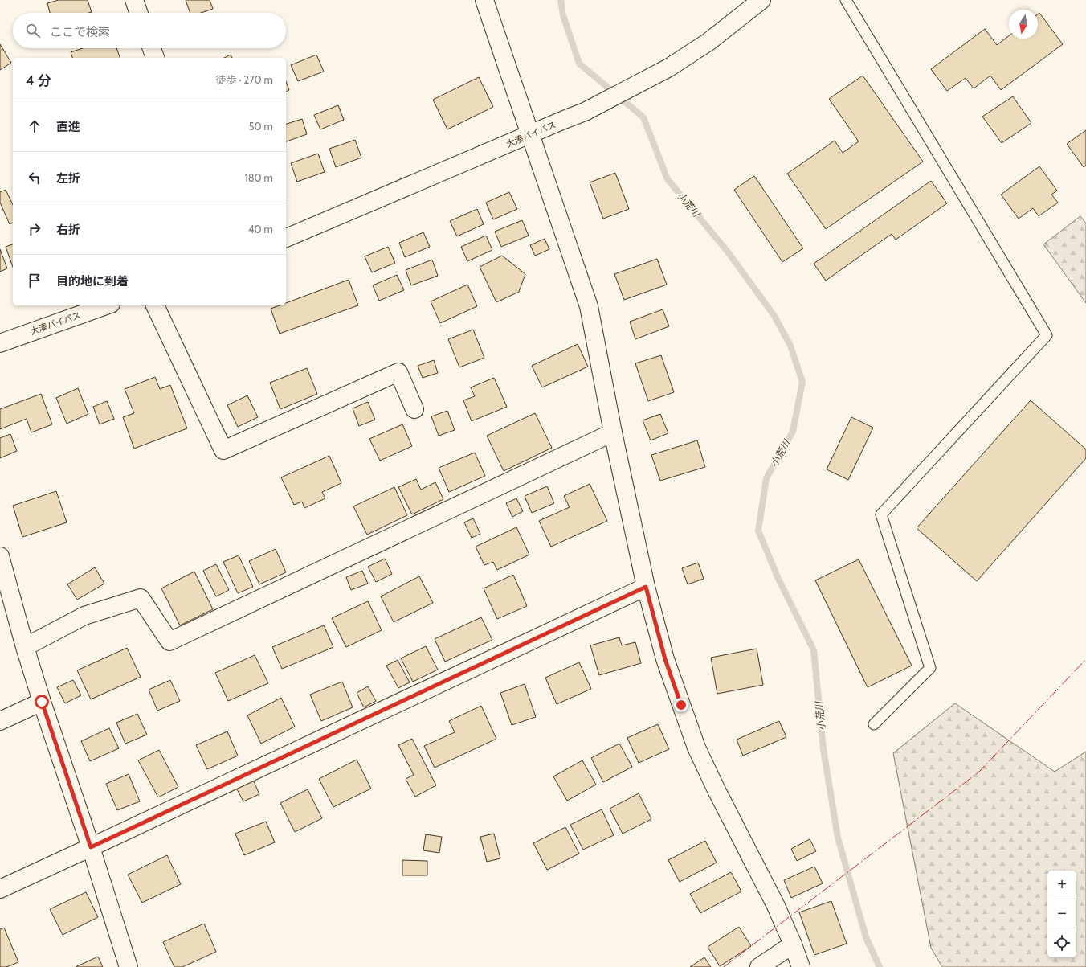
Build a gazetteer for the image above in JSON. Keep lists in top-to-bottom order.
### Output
{
  "streets": {
    "main road": ["大湊バイパス"]
  },
  "water": ["小荒川"],
  "north": "bottom",
  "page": {
    "search": "ここで検索",
    "heading": ["4 分", "徒歩 · 270 m"],
    "list": [
      ["直進", "50 m"],
      ["左折", "180 m"],
      ["右折", "40 m"],
      "目的地に到着"
    ],
    "map_buttons": ["+", "−"]
  }
}
